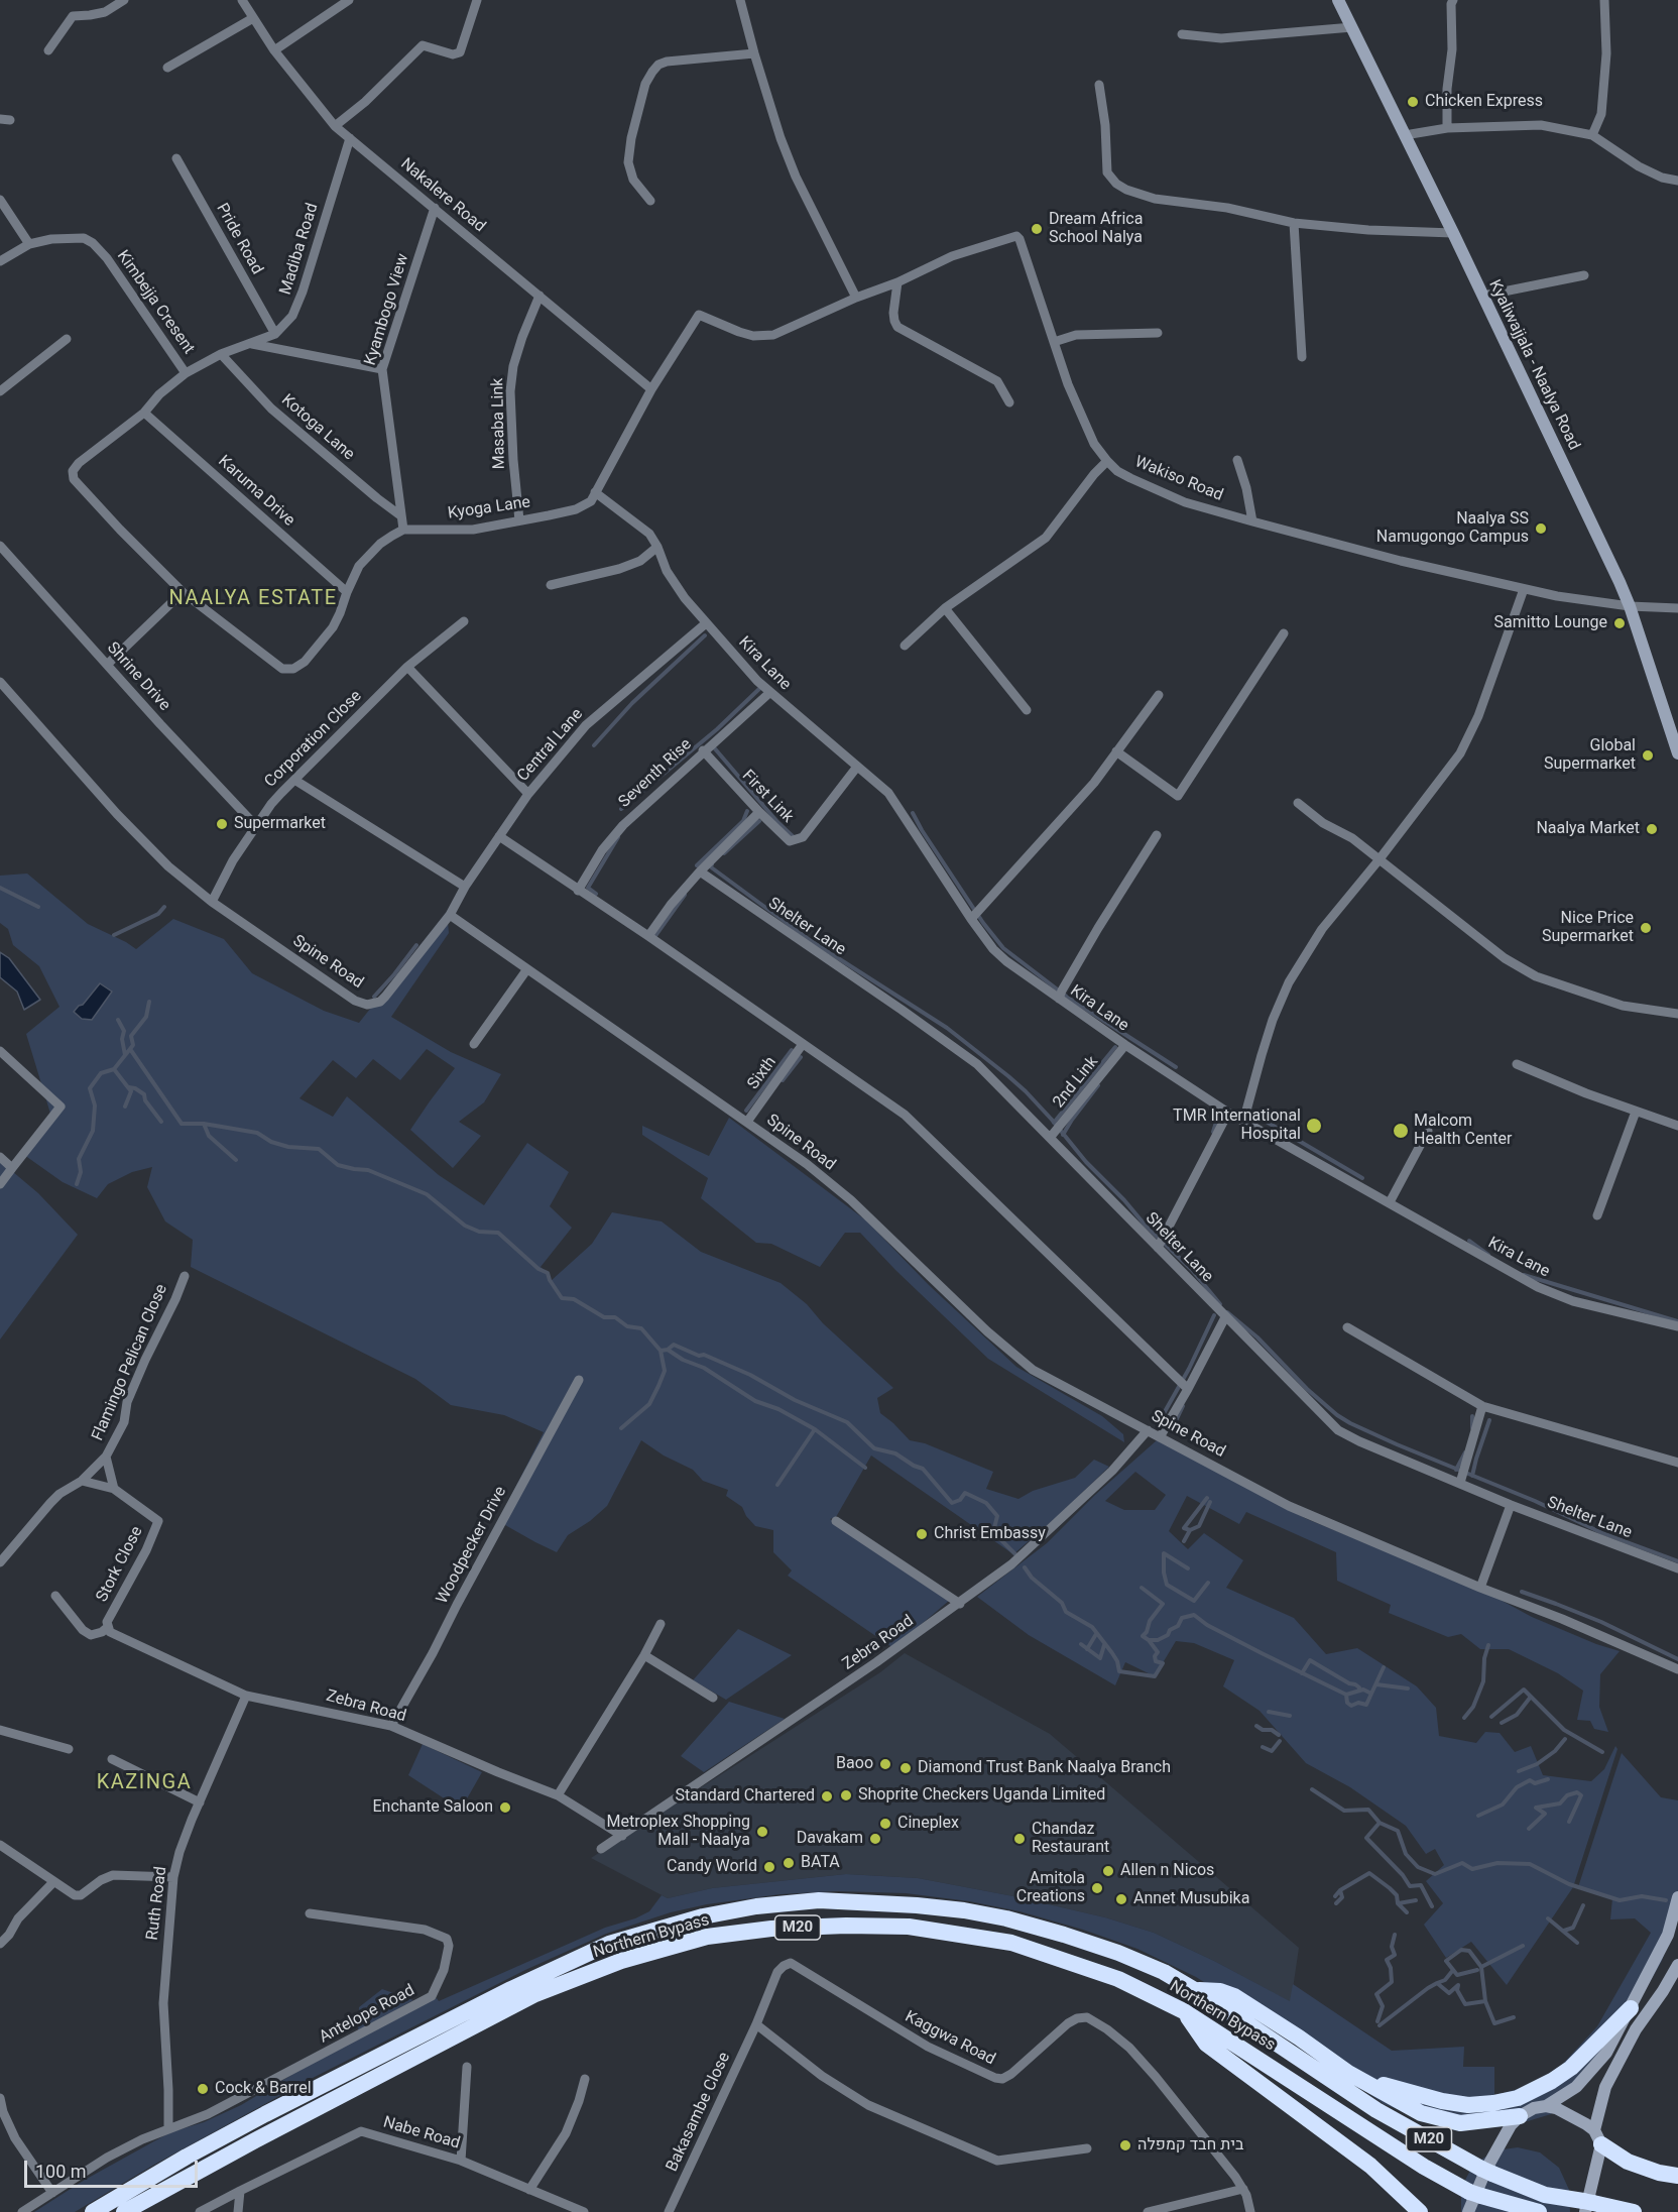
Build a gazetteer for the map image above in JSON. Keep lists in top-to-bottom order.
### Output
{
  "streets": {
    "highway": ["M20", "Northern Bypass"],
    "main road": ["Kyaliwajjala - Naalya Road"],
    "street": [
      "Nakalere Road",
      "Pride Road",
      "Madiba Road",
      "Kimbejja Cresent",
      "Kyambogo View",
      "Masaba Link",
      "Kotoga Lane",
      "Wakiso Road",
      "Karuma Drive",
      "Kyoga Lane",
      "Kira Lane",
      "Shrine Drive",
      "Corporation Close",
      "Central Lane",
      "Seventh Rise",
      "First Link",
      "Shelter Lane",
      "Spine Road",
      "Sixth",
      "2nd Link",
      "Flamingo Pelican Close",
      "Woodpecker Drive",
      "Stork Close",
      "Zebra Road",
      "Ruth Road",
      "Antelope Road",
      "Kaggwa Road",
      "Bakasambe Close",
      "Nabe Road"
    ]
  },
  "crossings": [
    ["Nakalere Road", "Madiba Road"],
    ["Nakalere Road", "Kyambogo View"],
    ["Nakalere Road", "Masaba Link"],
    ["Nakalere Road", "Kyoga Lane"],
    ["Pride Road", "Madiba Road"],
    ["Madiba Road", "Kimbejja Cresent"],
    ["Madiba Road", "Kotoga Lane"],
    ["Madiba Road", "Karuma Drive"],
    ["Kyambogo View", "Kotoga Lane"],
    ["Kyambogo View", "Kyoga Lane"],
    ["Kyaliwajjala - Naalya Road", "Wakiso Road"],
    ["Masaba Link", "Kyoga Lane"],
    ["Wakiso Road", "Kyoga Lane"],
    ["Kyoga Lane", "Kira Lane"],
    ["Kira Lane", "Central Lane"],
    ["Kira Lane", "Seventh Rise"],
    ["Kira Lane", "First Link"],
    ["Kira Lane", "2nd Link"],
    ["Shrine Drive", "Corporation Close"],
    ["Corporation Close", "Spine Road"],
    ["Central Lane", "Spine Road"],
    ["Seventh Rise", "First Link"],
    ["Shelter Lane", "2nd Link"],
    ["Spine Road", "Sixth"],
    ["Spine Road", "Zebra Road"],
    ["Flamingo Pelican Close", "Stork Close"],
    ["Woodpecker Drive", "Zebra Road"],
    ["Stork Close", "Zebra Road"],
    ["Stork Close", "Ruth Road"],
    ["Zebra Road", "Ruth Road"],
    ["Ruth Road", "Antelope Road"],
    ["M20", "Northern Bypass"],
    ["Kaggwa Road", "Bakasambe Close"]
  ],
  "districts": ["NAALYA ESTATE", "KAZINGA"],
  "places": [
    "Chicken Express",
    "Dream Africa School Nalya",
    "Naalya SS Namugongo Campus",
    "Samitto Lounge",
    "Global Supermarket",
    "Supermarket",
    "Naalya Market",
    "Nice Price Supermarket",
    "TMR International Hospital",
    "Malcom Health Center",
    "Christ Embassy",
    "Baoo",
    "Diamond Trust Bank Naalya Branch",
    "Shoprite Checkers Uganda Limited",
    "Standard Chartered",
    "Enchante Saloon",
    "Cineplex",
    "Metroplex Shopping Mall - Naalya",
    "Davakam",
    "Chandaz Restaurant",
    "BATA",
    "Candy World",
    "Allen n Nicos",
    "Amitola Creations",
    "Annet Musubika",
    "Cock & Barrel",
    "בית חבד קמפלה"
  ],
  "scale_bar": "100 m"
}
